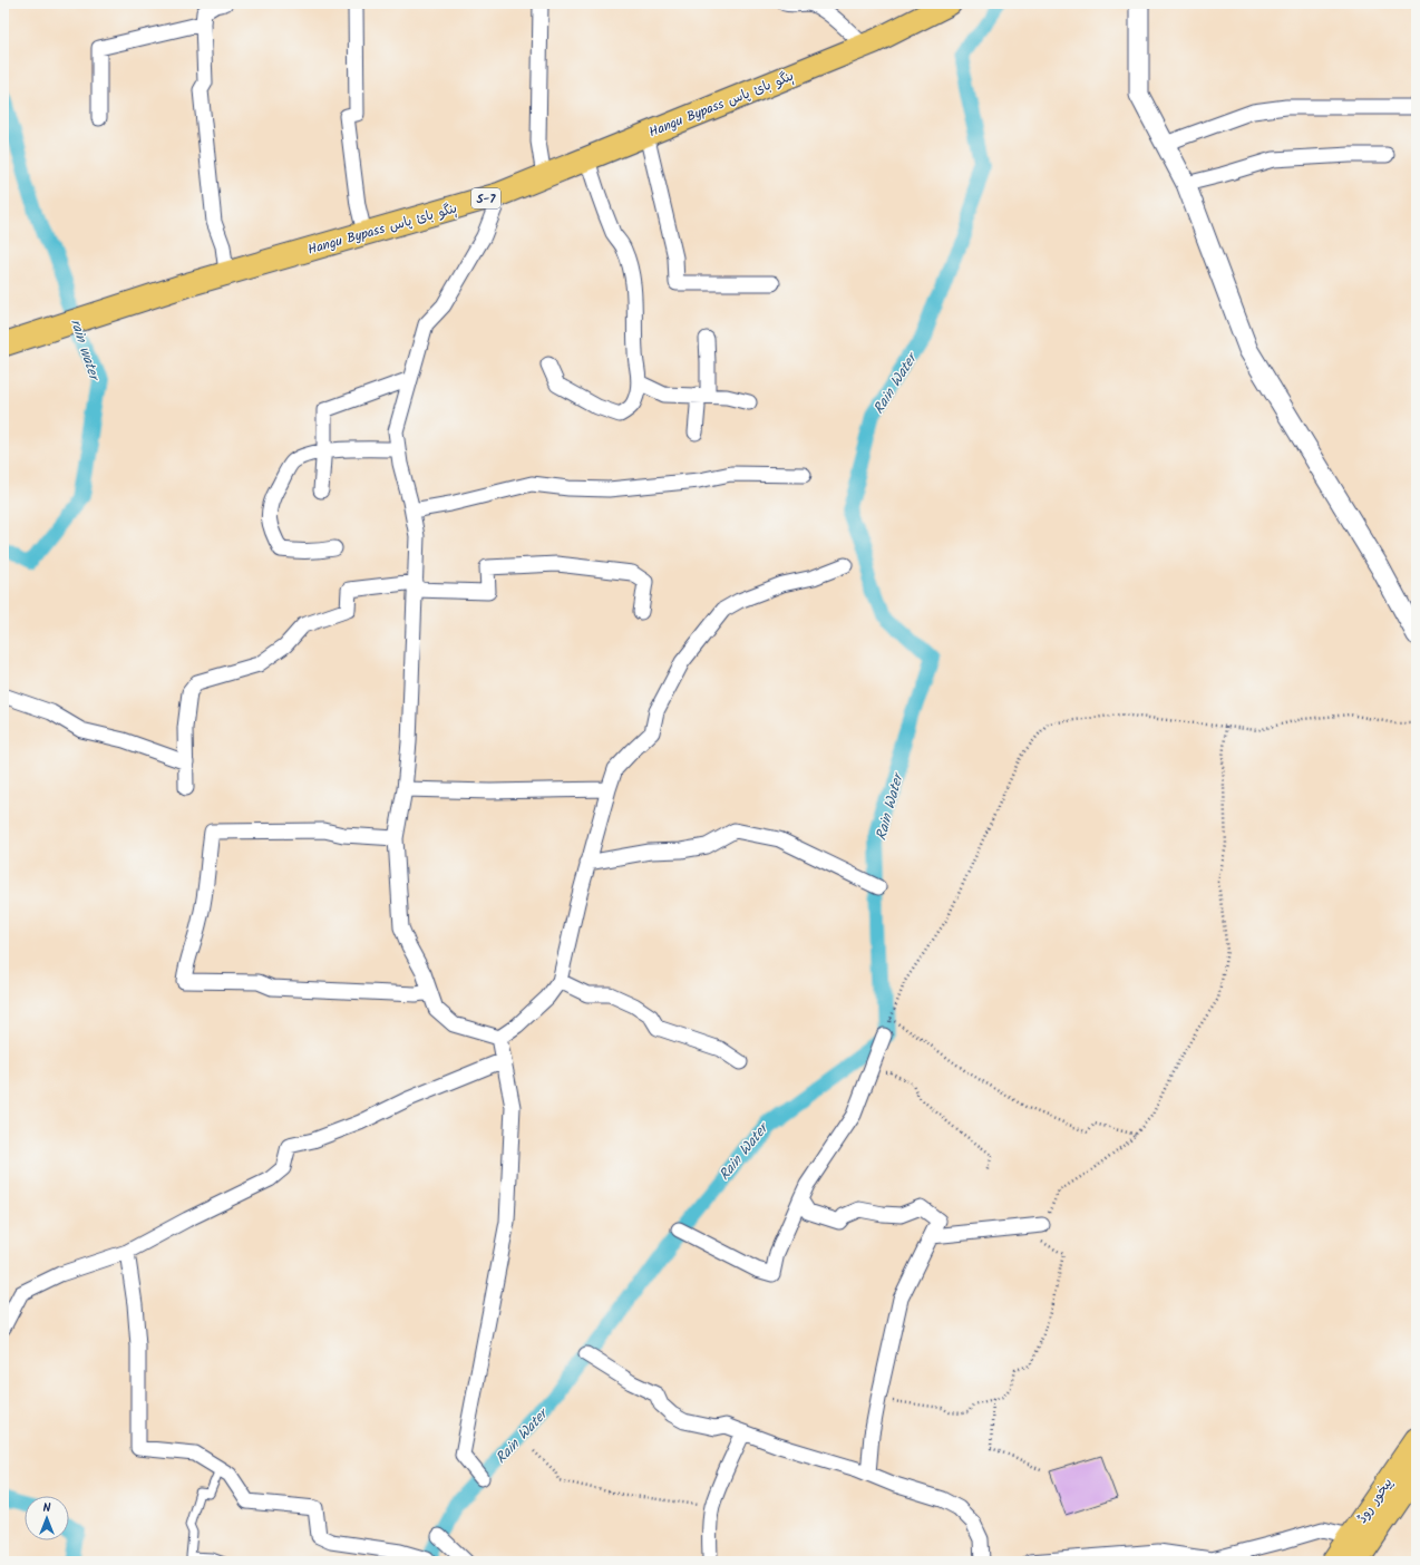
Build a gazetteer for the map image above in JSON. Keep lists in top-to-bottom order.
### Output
{
  "streets": {
    "main road": ["Hangu Bypass ہنگو بائ پاس", "S-7", "پیخور روڈ"]
  },
  "water": ["rain water", "Rain Water"],
  "north": "top"
}
